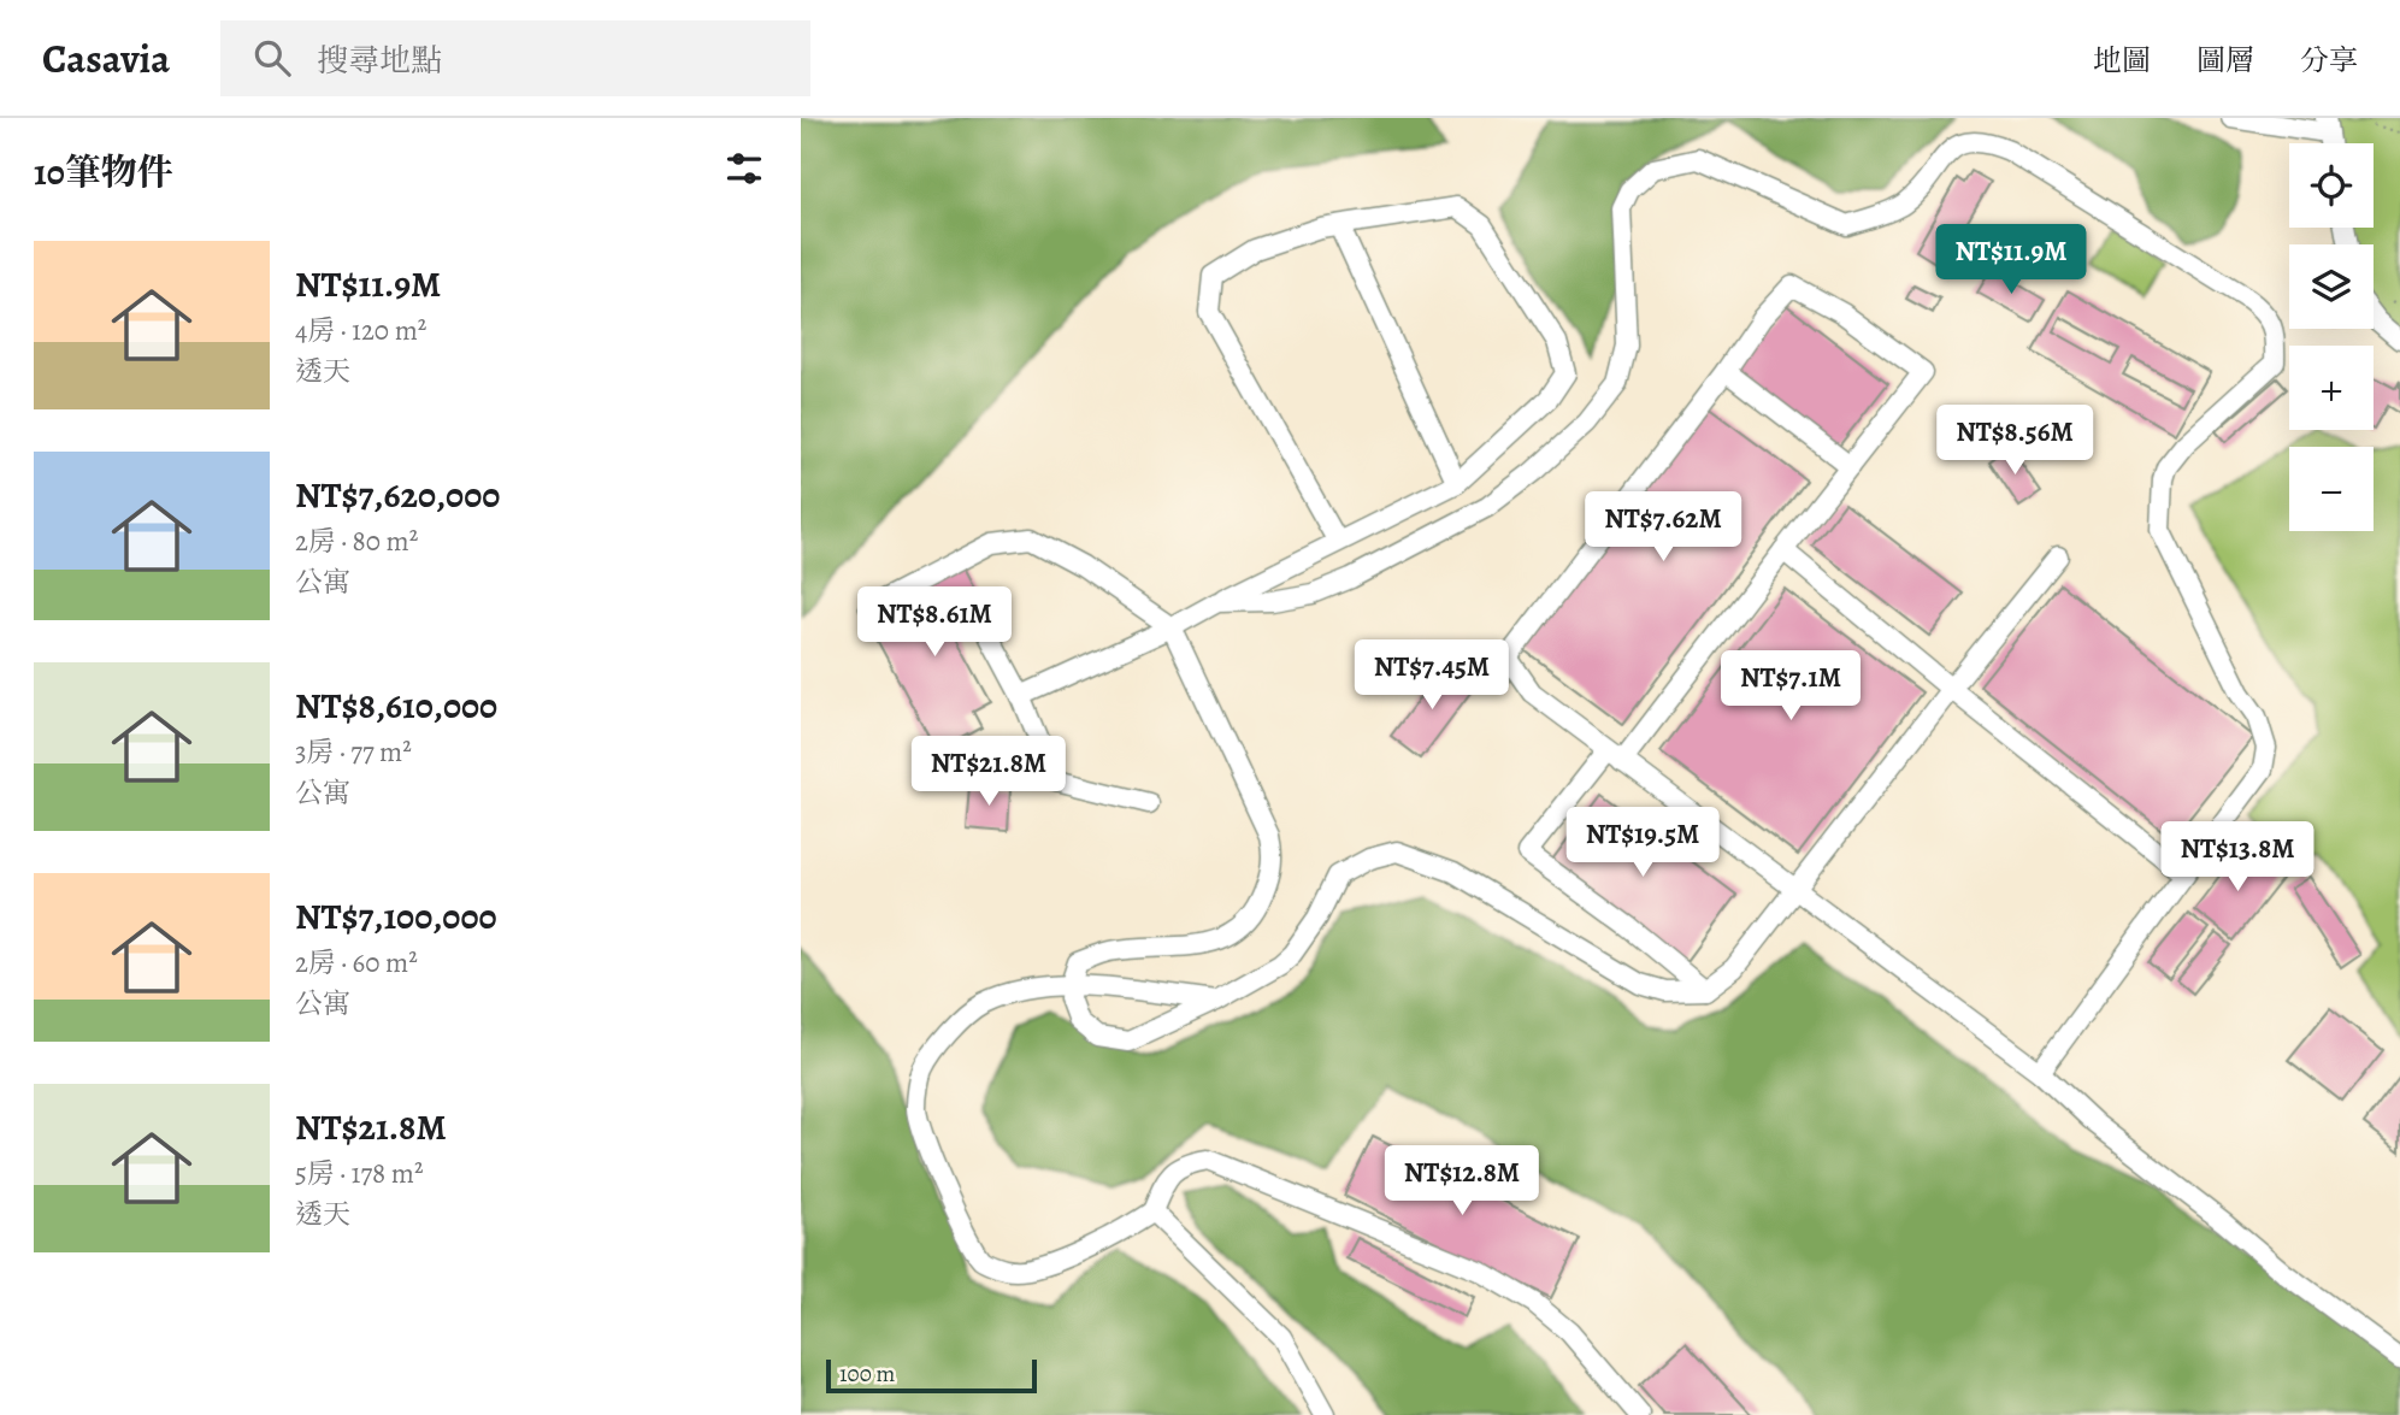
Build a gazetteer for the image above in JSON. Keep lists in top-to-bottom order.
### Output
{
  "scale_bar": "100 m",
  "page": {
    "header": "Casavia",
    "search": "搜尋地點",
    "nav": ["地圖", "圖層", "分享"],
    "heading": "10筆物件",
    "map_buttons": ["+", "−"],
    "list": [
      {
        "name": "NT$11.9M",
        "note": "4房 · 120 m² · 透天"
      },
      {
        "name": "NT$7,620,000",
        "note": "2房 · 80 m² · 公寓"
      },
      {
        "name": "NT$8,610,000",
        "note": "3房 · 77 m² · 公寓"
      },
      {
        "name": "NT$7,100,000",
        "note": "2房 · 60 m² · 公寓"
      },
      {
        "name": "NT$21.8M",
        "note": "5房 · 178 m² · 透天"
      }
    ],
    "price": [
      "NT$11.9M",
      "NT$8.56M",
      "NT$7.62M",
      "NT$8.61M",
      "NT$7.45M",
      "NT$7.1M",
      "NT$21.8M",
      "NT$19.5M",
      "NT$13.8M",
      "NT$12.8M"
    ],
    "scale": "100 m"
  }
}
